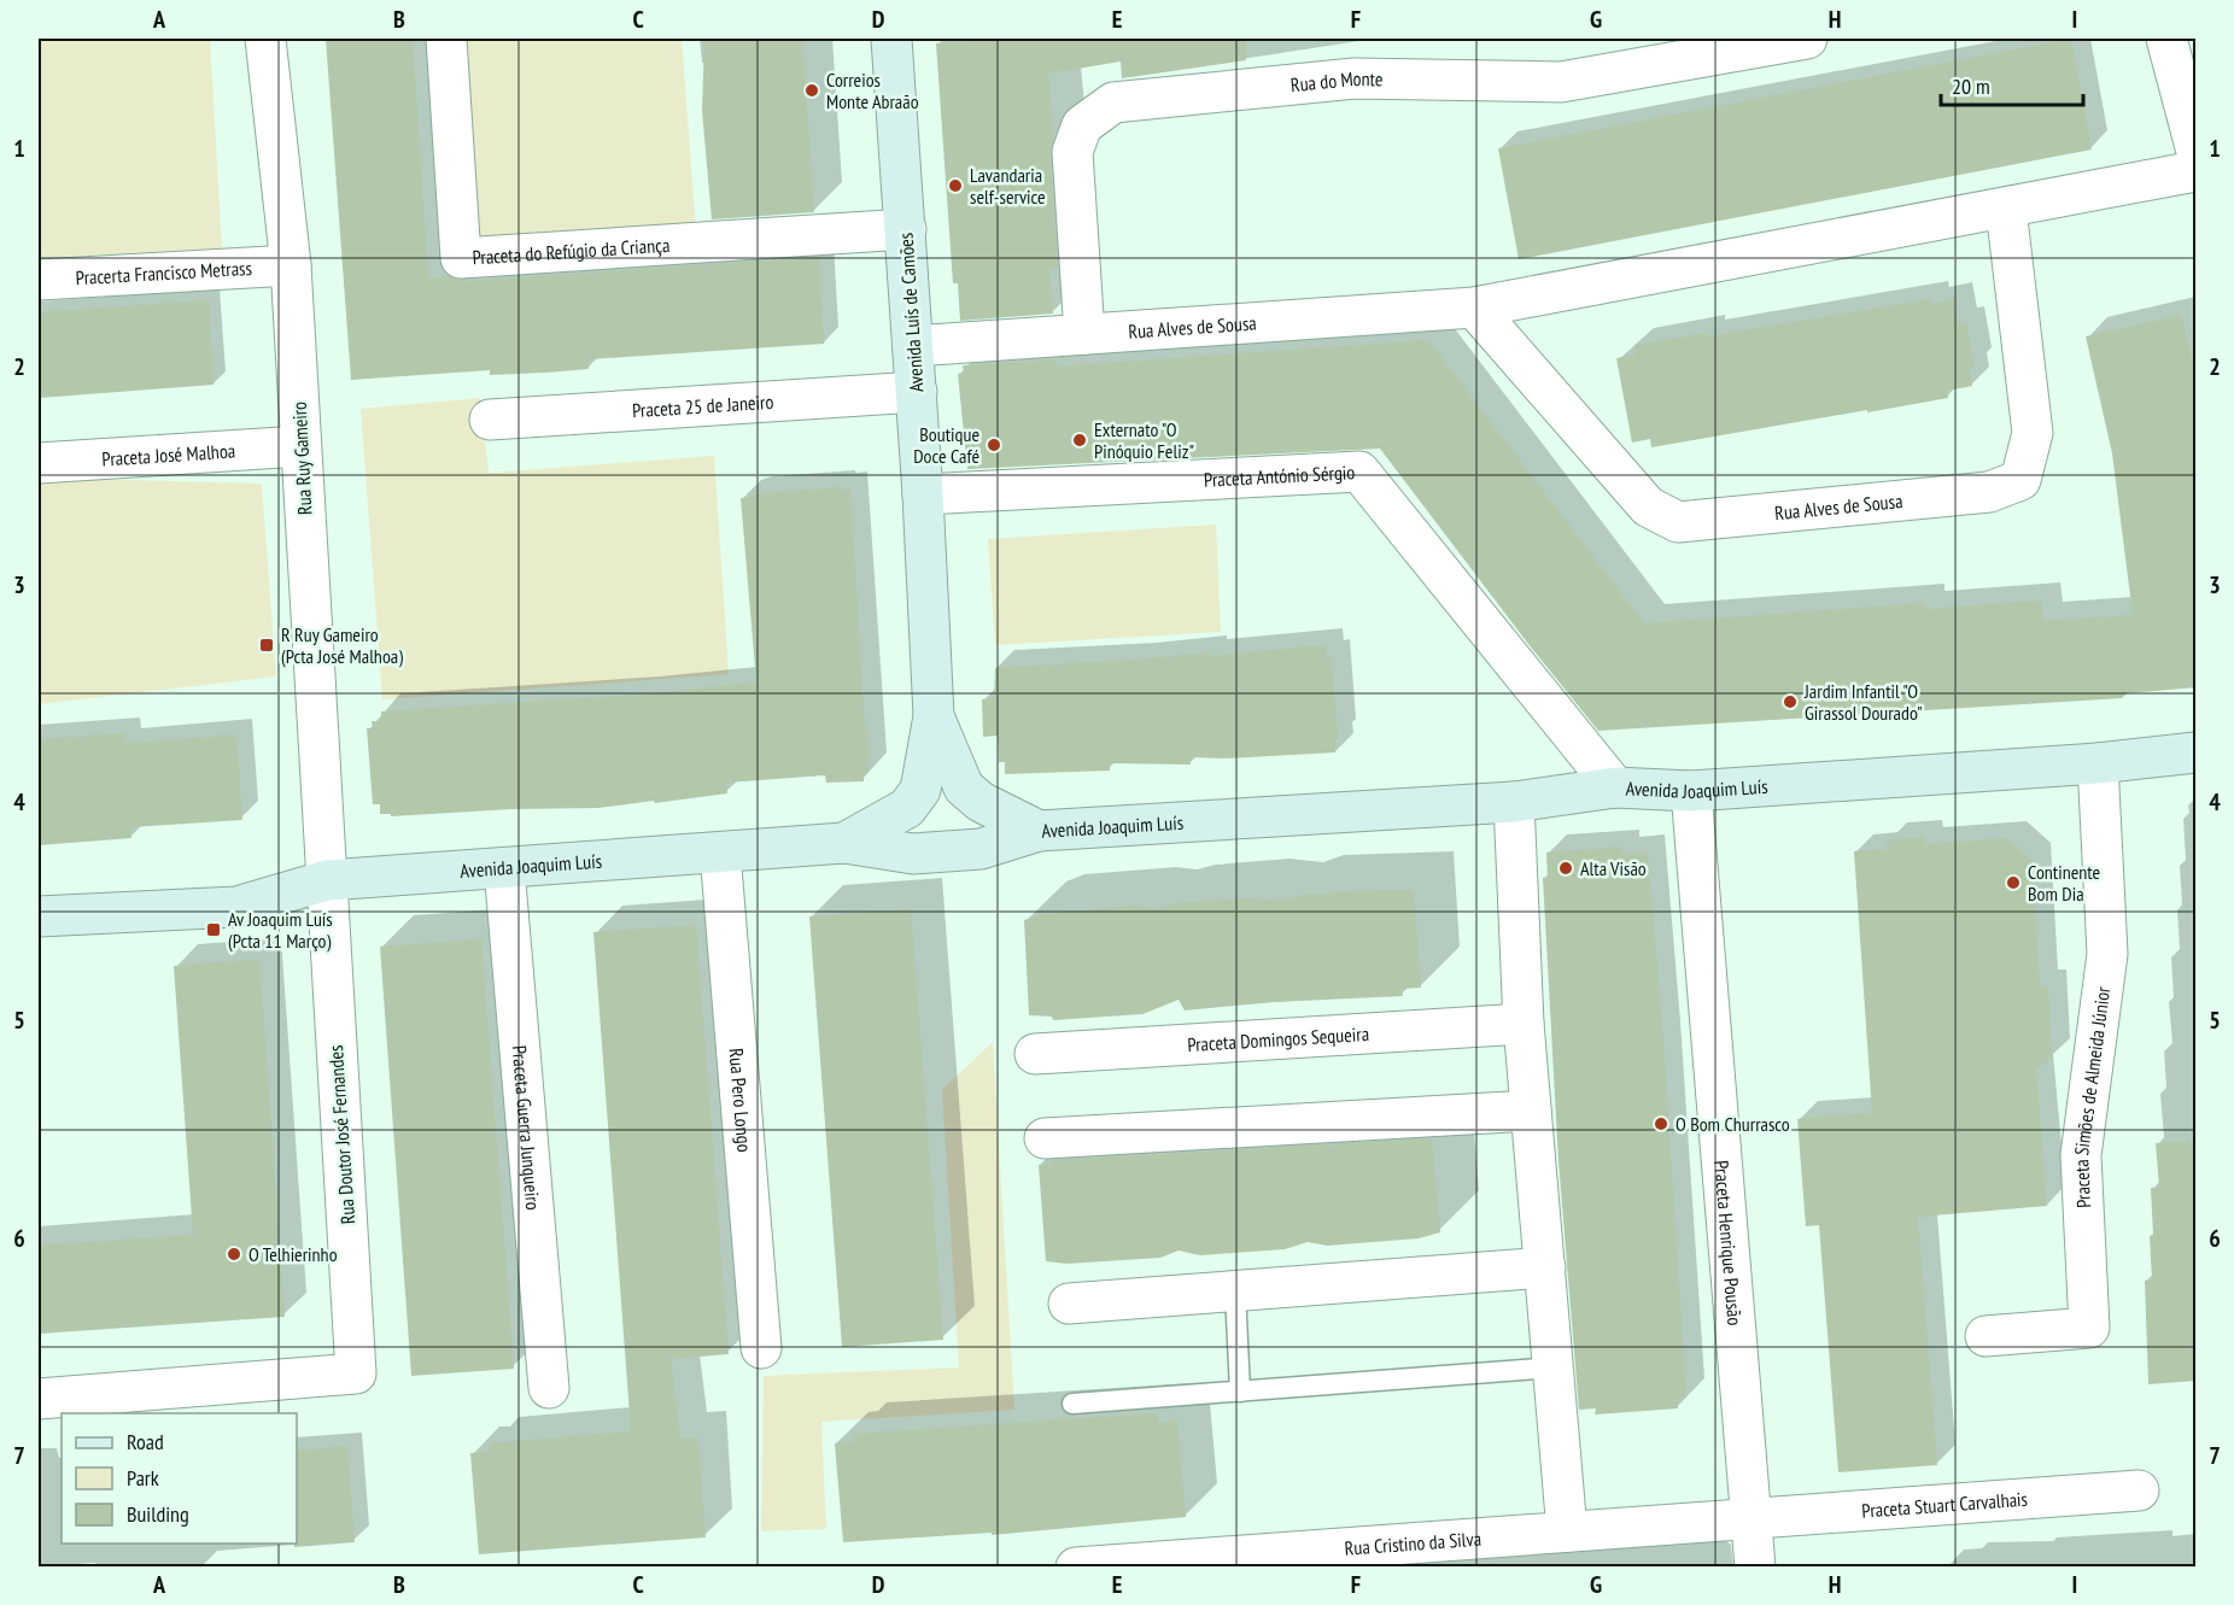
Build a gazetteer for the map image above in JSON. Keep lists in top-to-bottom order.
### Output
{
  "streets": {
    "street": [
      "Rua do Monte",
      "Praceta do Refúgio da Criança",
      "Pracerta Francisco Metrass",
      "Avenida Luís de Camões",
      "Rua Alves de Sousa",
      "Praceta 25 de Janeiro",
      "Praceta José Malhoa",
      "Rua Ruy Gameiro",
      "Praceta António Sérgio",
      "Avenida Joaquim Luís",
      "Praceta Domingos Sequeira",
      "Praceta Simões de Almeida Júnior",
      "Rua Pero Longo",
      "Praceta Guerra Junqueiro",
      "Rua Doutor José Fernandes",
      "Praceta Henrique Pousão",
      "Praceta Stuart Carvalhais",
      "Rua Cristino da Silva"
    ]
  },
  "crossings": [
    ["Rua do Monte", "Rua Alves de Sousa"],
    ["Praceta do Refúgio da Criança", "Avenida Luís de Camões"],
    ["Pracerta Francisco Metrass", "Rua Ruy Gameiro"],
    ["Avenida Luís de Camões", "Rua Alves de Sousa"],
    ["Avenida Luís de Camões", "Praceta 25 de Janeiro"],
    ["Avenida Luís de Camões", "Praceta António Sérgio"],
    ["Avenida Luís de Camões", "Avenida Joaquim Luís"],
    ["Praceta José Malhoa", "Rua Ruy Gameiro"],
    ["Rua Ruy Gameiro", "Avenida Joaquim Luís"],
    ["Rua Ruy Gameiro", "Rua Doutor José Fernandes"],
    ["Praceta António Sérgio", "Avenida Joaquim Luís"],
    ["Avenida Joaquim Luís", "Praceta Simões de Almeida Júnior"],
    ["Avenida Joaquim Luís", "Rua Pero Longo"],
    ["Avenida Joaquim Luís", "Praceta Guerra Junqueiro"],
    ["Avenida Joaquim Luís", "Rua Doutor José Fernandes"],
    ["Avenida Joaquim Luís", "Praceta Henrique Pousão"],
    ["Praceta Henrique Pousão", "Praceta Stuart Carvalhais"],
    ["Praceta Henrique Pousão", "Rua Cristino da Silva"],
    ["Praceta Stuart Carvalhais", "Rua Cristino da Silva"]
  ],
  "places": {
    "other": [
      "Correios Monte Abraão",
      "Lavandaria self-service",
      "Externato \"O Pinóquio Feliz\"",
      "Boutique Doce Café",
      "Jardim Infantil \"O Girassol Dourado\"",
      "Alta Visão",
      "Continente Bom Dia",
      "O Bom Churrasco",
      "O Telhierinho"
    ],
    "transit": ["R Ruy Gameiro (Pcta José Malhoa)", "Av Joaquim Luís (Pcta 11 Março)"]
  },
  "legend": ["Road", "Park", "Building"],
  "scale_bar": "20 m",
  "grid": {
    "columns": [
      "A",
      "B",
      "C",
      "D",
      "E",
      "F",
      "G",
      "H",
      "I"
    ],
    "rows": [
      "1",
      "2",
      "3",
      "4",
      "5",
      "6",
      "7"
    ]
  }
}
